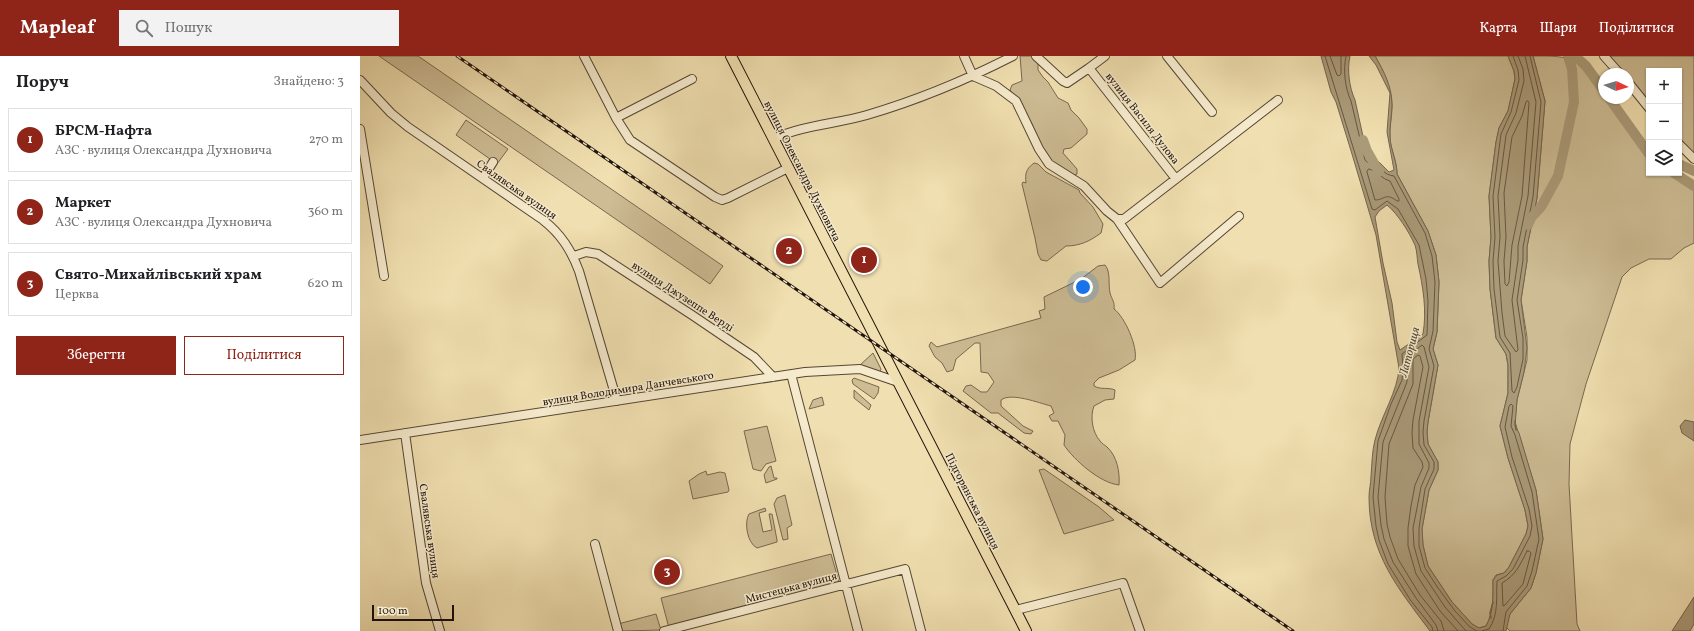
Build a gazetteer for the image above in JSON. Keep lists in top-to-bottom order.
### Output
{
  "streets": {
    "main road": ["вулиця Олександра Духновича", "Підгорянська вулиця"],
    "street": [
      "вулиця Василя Дулова",
      "Свалявська вулиця",
      "вулиця Джузеппе Верді",
      "вулиця Володимира Данчевського",
      "Мистецька вулиця"
    ]
  },
  "crossings": [
    ["вулиця Олександра Духновича", "вулиця Володимира Данчевського"],
    ["вулиця Олександра Духновича", "Підгорянська вулиця"],
    ["Свалявська вулиця", "вулиця Джузеппе Верді"],
    ["Свалявська вулиця", "вулиця Володимира Данчевського"],
    ["вулиця Джузеппе Верді", "вулиця Володимира Данчевського"],
    ["вулиця Володимира Данчевського", "Підгорянська вулиця"]
  ],
  "water": ["Латориця"],
  "scale_bar": "100 m",
  "north": "right",
  "page": {
    "header": "Mapleaf",
    "search": "Пошук",
    "nav": ["Карта", "Шари", "Поділитися"],
    "heading": ["Поруч", "Знайдено: 3"],
    "map_buttons": ["+", "−"],
    "list": [
      {
        "mark": "1",
        "name": "БРСМ-Нафта",
        "note": "АЗС · вулиця Олександра Духновича",
        "value": "270 m"
      },
      {
        "mark": "2",
        "name": "Маркет",
        "note": "АЗС · вулиця Олександра Духновича",
        "value": "360 m"
      },
      {
        "mark": "3",
        "name": "Свято-Михайлівський храм",
        "note": "Церква",
        "value": "620 m"
      }
    ],
    "pins": ["2", "1", "3"],
    "buttons": ["Зберегти", "Поділитися"],
    "scale": "100 m"
  }
}
